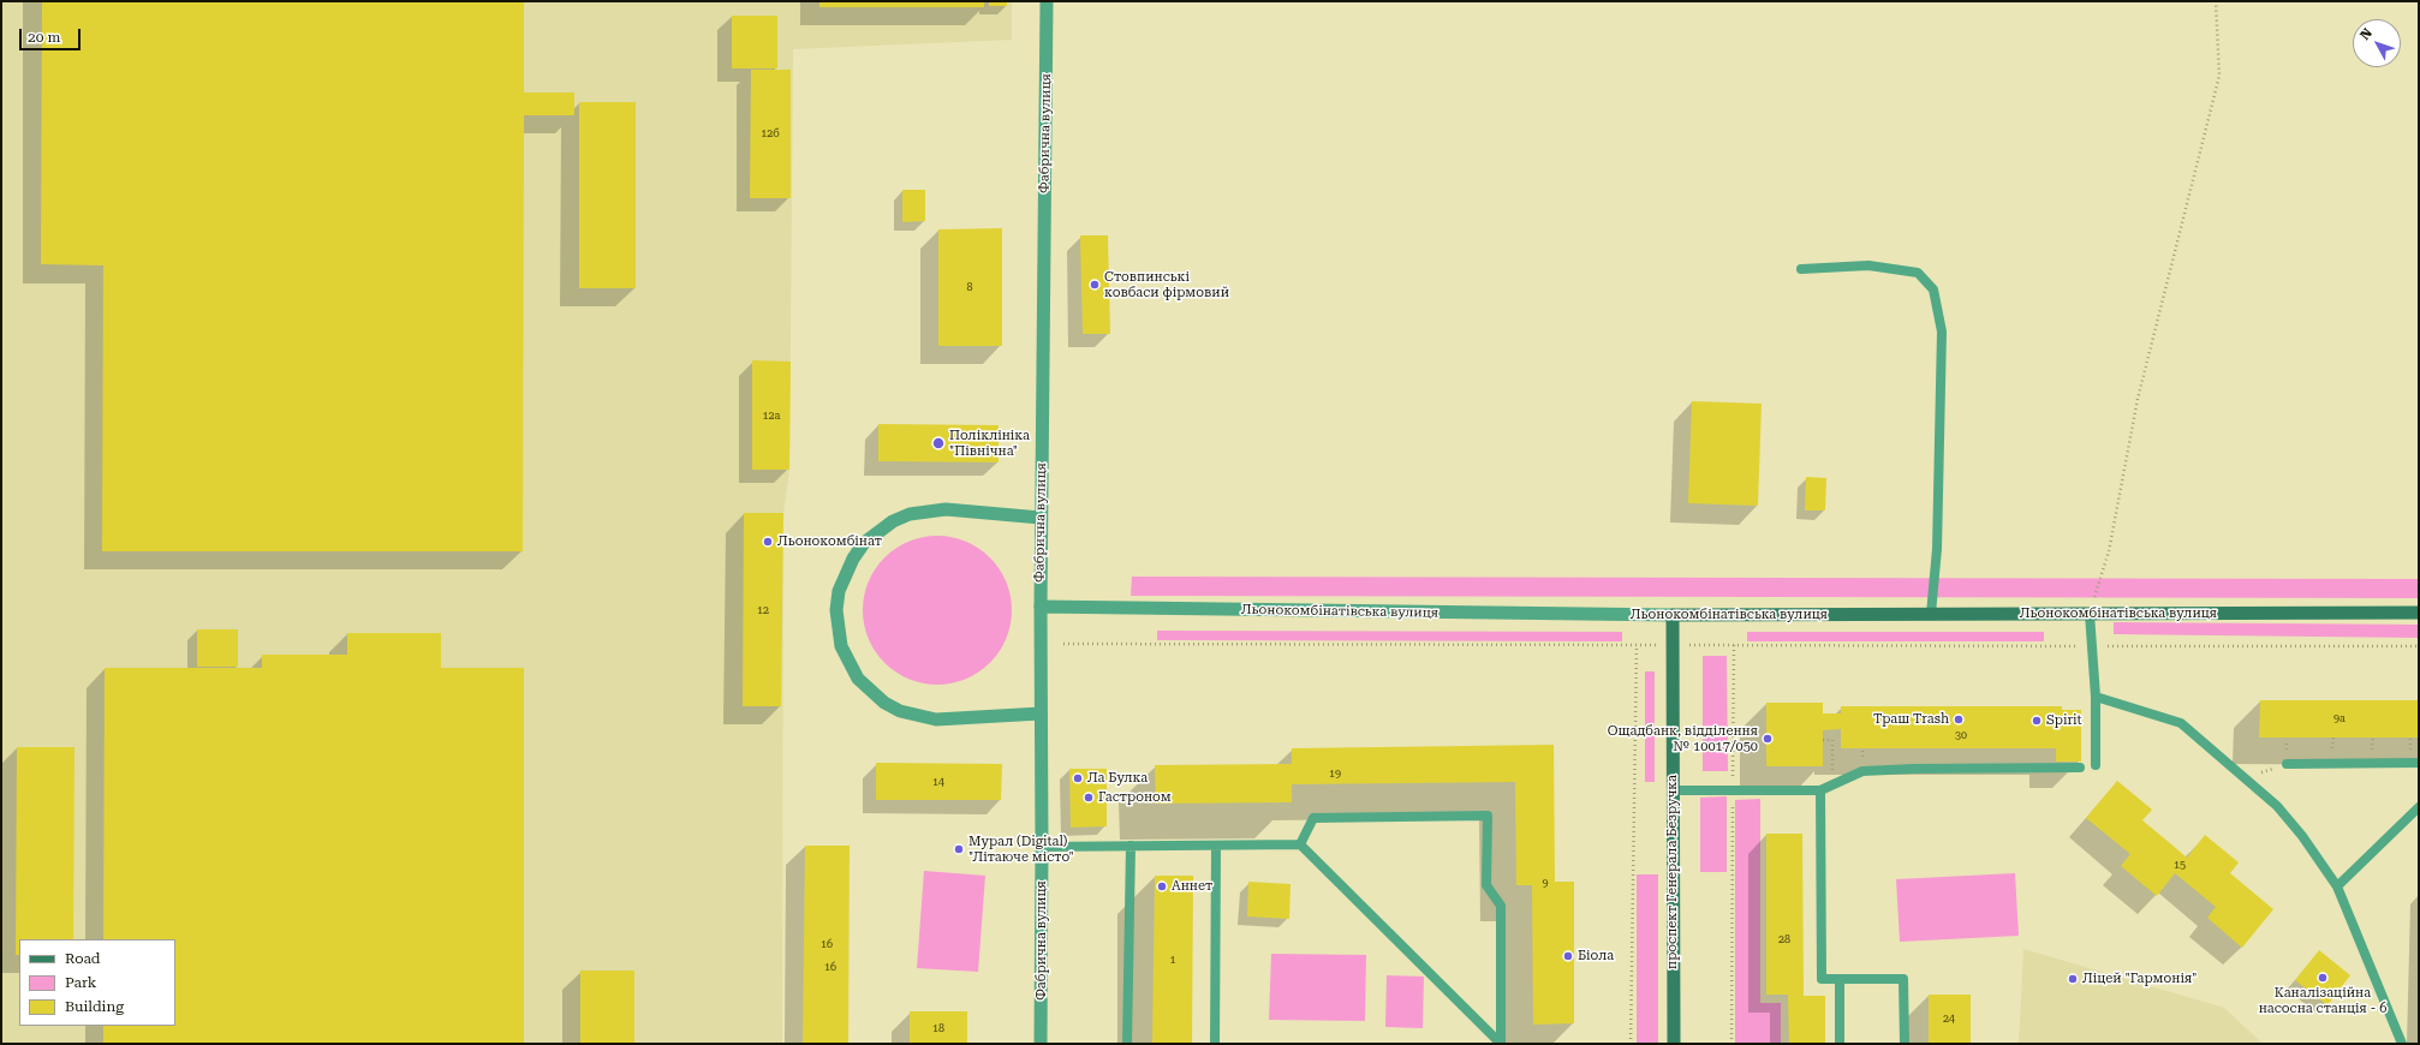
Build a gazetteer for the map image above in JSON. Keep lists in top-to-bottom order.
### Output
{
  "streets": {
    "main road": ["Льонокомбінатівська вулиця", "проспект Генерала Безручка"],
    "street": ["Фабрична вулиця"]
  },
  "crossings": [
    ["Фабрична вулиця", "Льонокомбінатівська вулиця"],
    ["Льонокомбінатівська вулиця", "проспект Генерала Безручка"]
  ],
  "places": [
    "Стовпинські ковбаси фірмовий",
    "Поліклініка \"Північна\"",
    "Льонокомбінат",
    "Траш Trash",
    "Spirit",
    "Ощадбанк, відділення № 10017/050",
    "Ла Булка",
    "Гастроном",
    "Мурал (Digital) \"Літаюче місто\"",
    "Аннет",
    "Біола",
    "Каналізаційна насосна станція - 6",
    "Ліцей \"Гармонія\""
  ],
  "house_numbers": [
    "12б",
    "8",
    "12а",
    "12",
    "9а",
    "30",
    "19",
    "14",
    "15",
    "9",
    "28",
    "16",
    "1",
    "16",
    "24",
    "18"
  ],
  "legend": ["Road", "Park", "Building"],
  "scale_bar": "20 m",
  "north": "top left"
}
